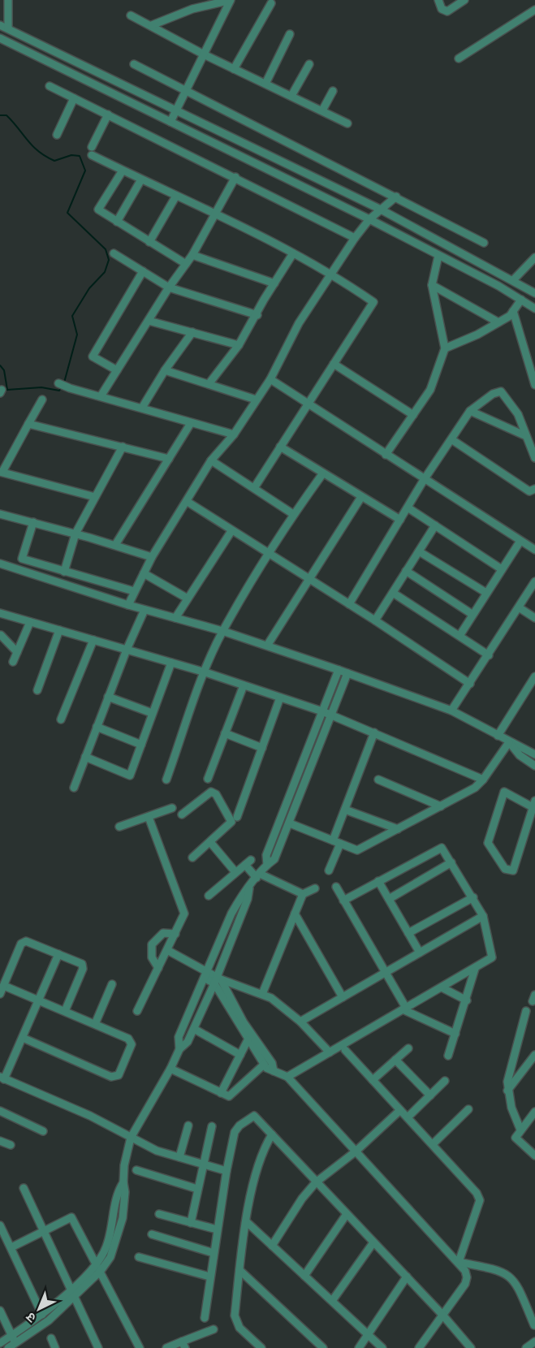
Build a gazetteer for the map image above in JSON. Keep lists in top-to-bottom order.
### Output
{
  "north": "bottom left"
}
